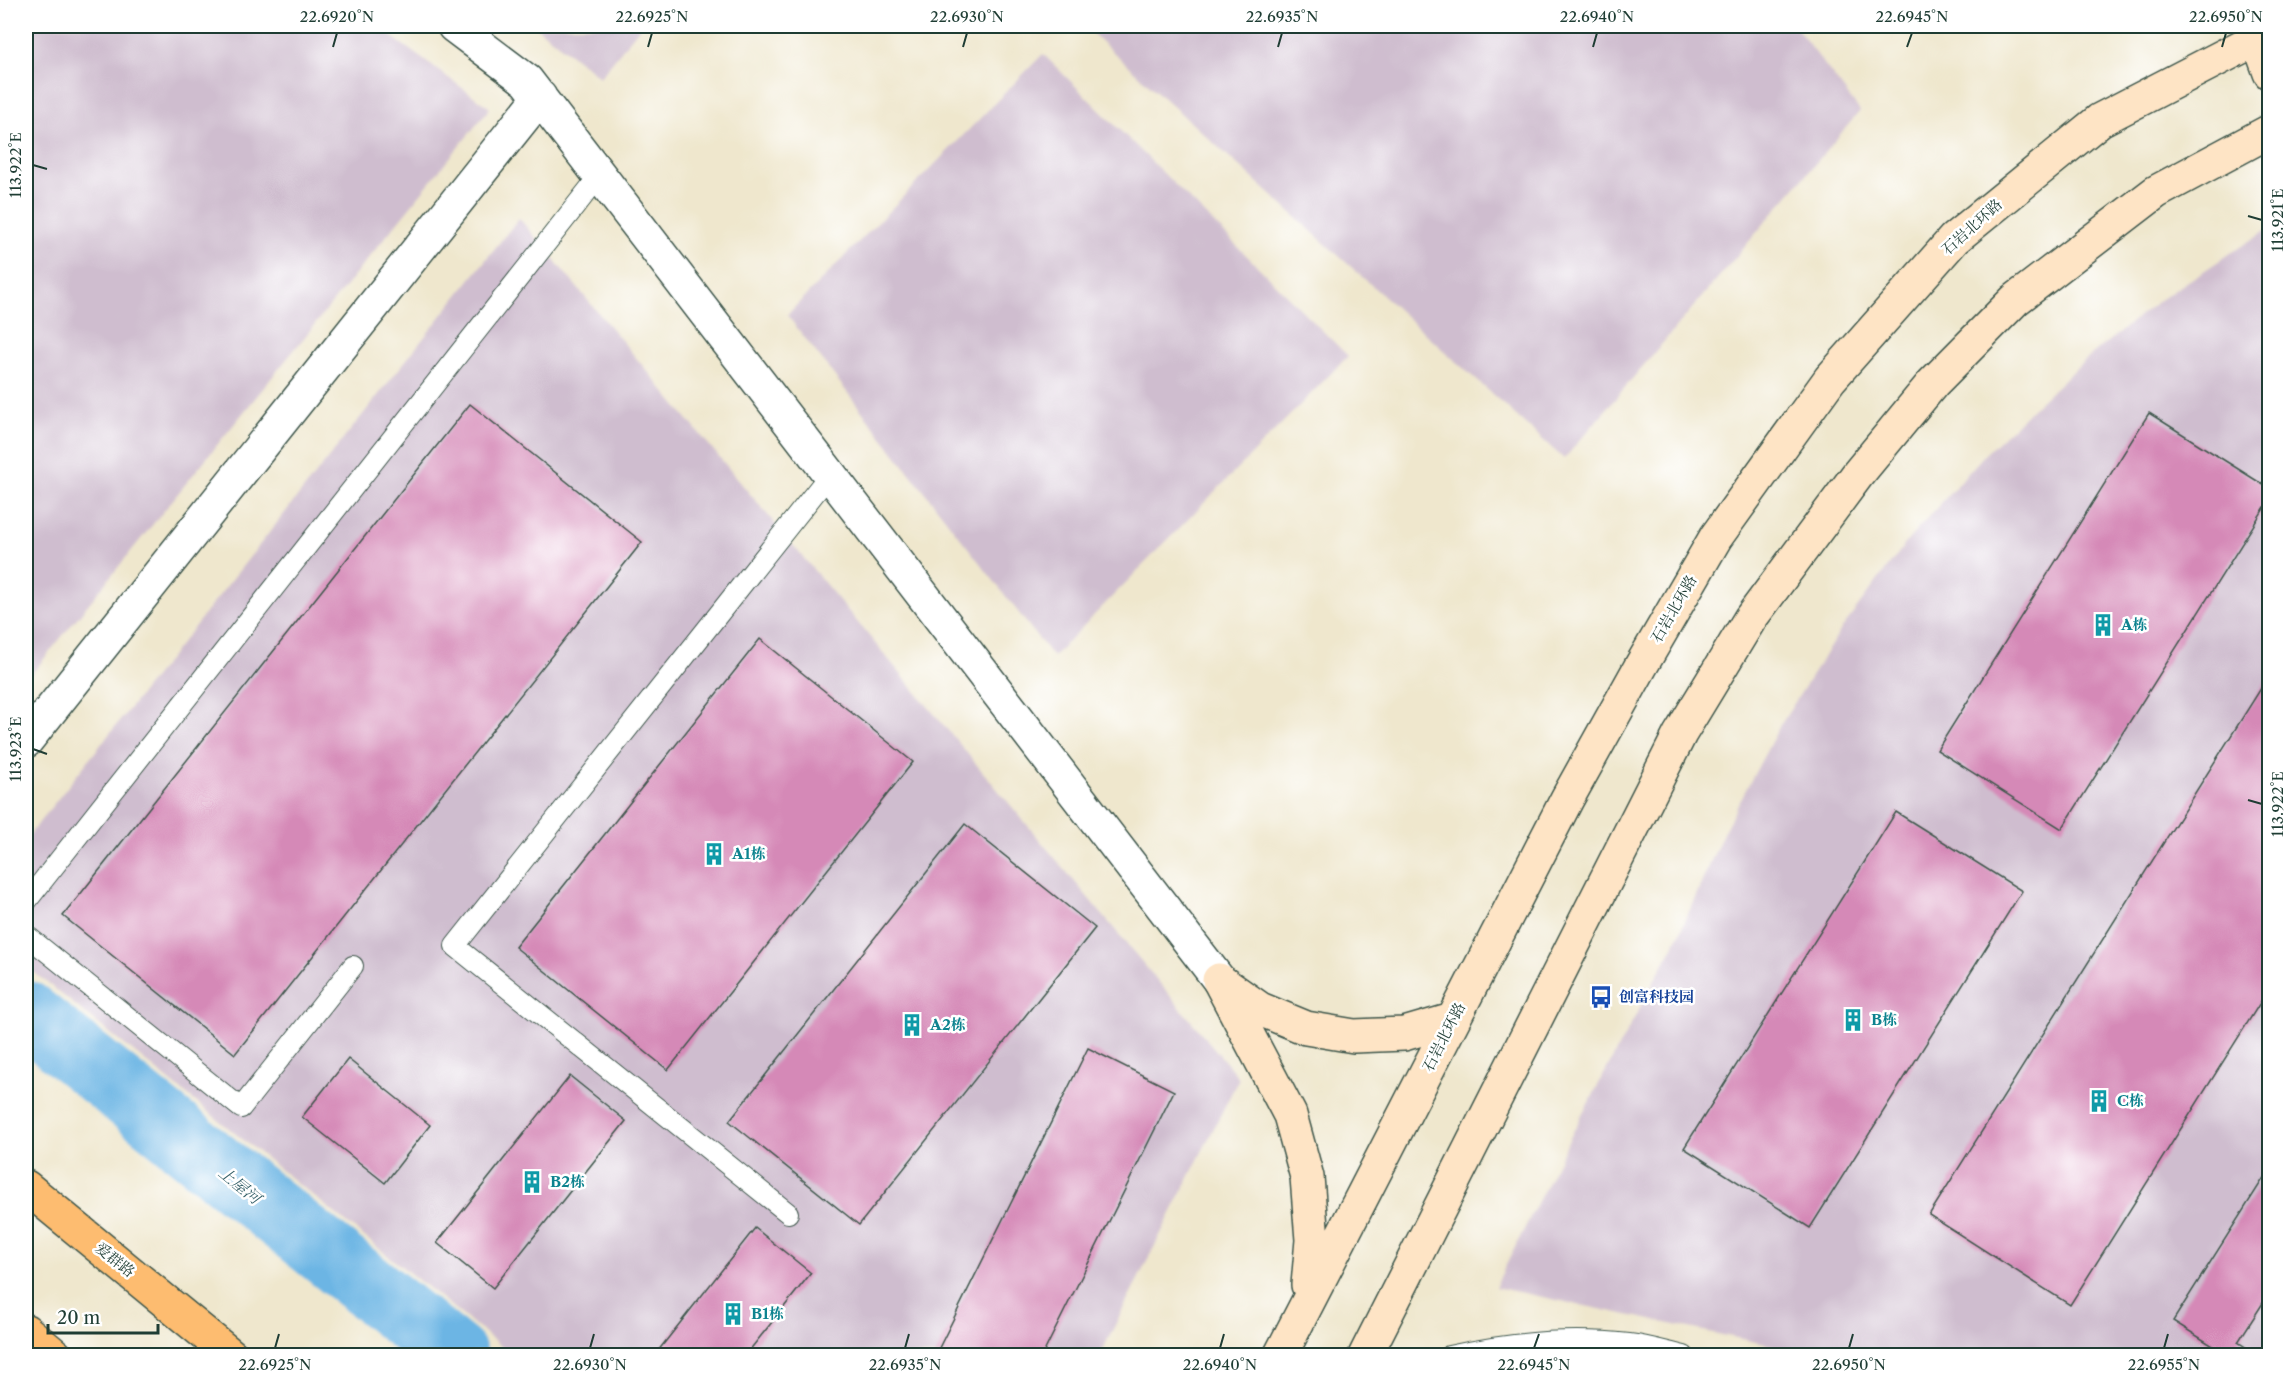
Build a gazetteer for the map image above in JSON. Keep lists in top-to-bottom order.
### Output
{
  "streets": {
    "main road": ["石岩北环路", "爱群路"]
  },
  "water": ["上屋河"],
  "places": {
    "building": [
      "A栋",
      "A1栋",
      "B栋",
      "A2栋",
      "C栋",
      "B2栋",
      "B1栋"
    ],
    "bus stop": ["创富科技园"]
  },
  "scale_bar": "20 m",
  "coordinates": [
    "22.6920°N",
    "22.6925°N",
    "22.6930°N",
    "22.6935°N",
    "22.6940°N",
    "22.6945°N",
    "22.6950°N",
    "113.922°E",
    "113.921°E",
    "113.923°E",
    "22.6955°N"
  ]
}
